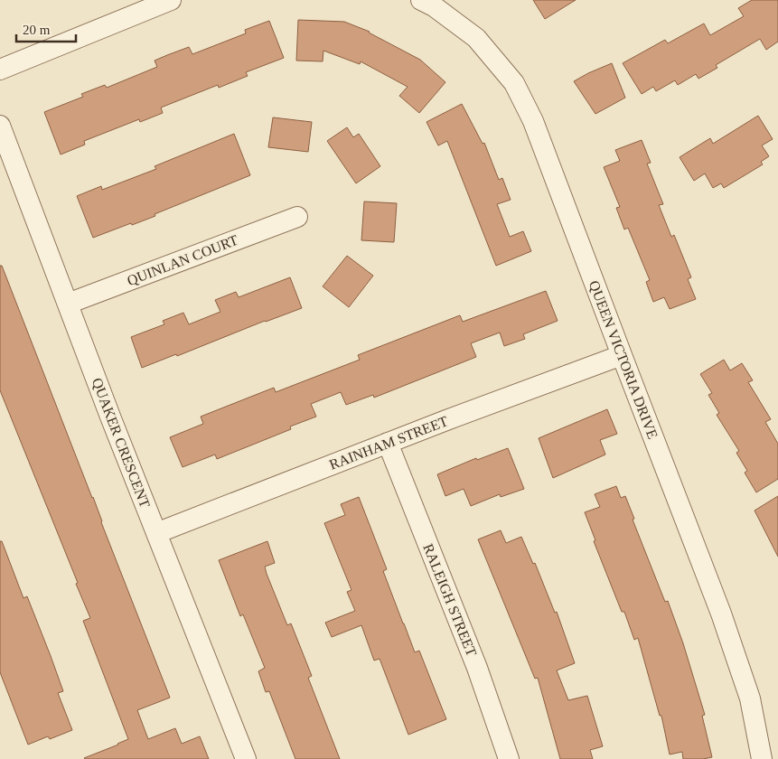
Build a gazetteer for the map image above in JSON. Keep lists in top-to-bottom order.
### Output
{
  "streets": {
    "street": [
      "QUINLAN COURT",
      "QUEEN VICTORIA DRIVE",
      "QUAKER CRESCENT",
      "RAINHAM STREET",
      "RALEIGH STREET"
    ]
  },
  "crossings": [
    ["QUINLAN COURT", "QUAKER CRESCENT"],
    ["QUEEN VICTORIA DRIVE", "RAINHAM STREET"],
    ["QUAKER CRESCENT", "RAINHAM STREET"],
    ["RAINHAM STREET", "RALEIGH STREET"]
  ],
  "scale_bar": "20 m"
}
